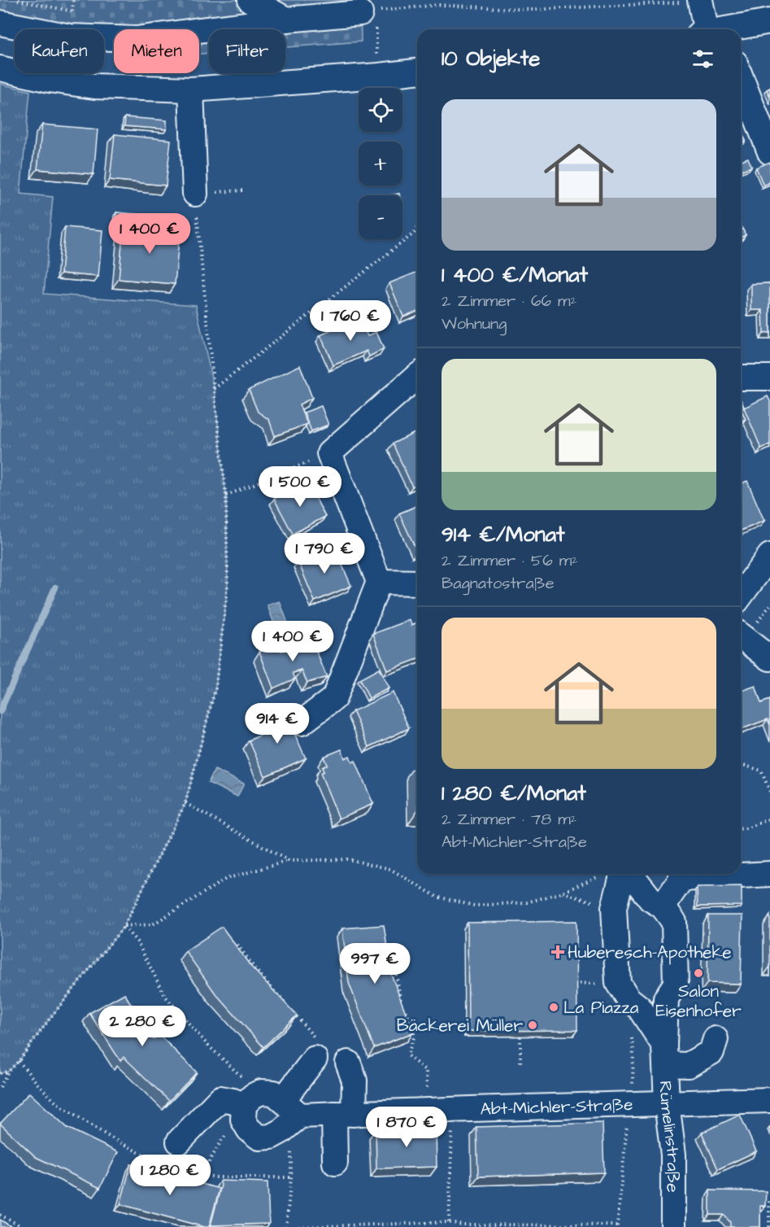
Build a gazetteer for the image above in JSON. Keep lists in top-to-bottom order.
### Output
{
  "streets": {
    "street": ["Abt-Michler-Straße", "Rümelinstraße"]
  },
  "crossings": [
    ["Abt-Michler-Straße", "Rümelinstraße"]
  ],
  "places": {
    "health": ["Huberesch-Apotheke"],
    "other": ["Salon Eisenhofer", "La Piazza", "Bäckerei Müller"]
  },
  "page": {
    "chip": ["Kaufen", "Mieten", "Filter"],
    "heading": "10 Objekte",
    "map_buttons": ["+", "−"],
    "list": [
      {
        "name": "1 400 €/Monat",
        "note": "2 Zimmer · 66 m² · Wohnung"
      },
      {
        "name": "914 €/Monat",
        "note": "2 Zimmer · 56 m² · Bagnatostraße"
      },
      {
        "name": "1 280 €/Monat",
        "note": "2 Zimmer · 78 m² · Abt-Michler-Straße"
      }
    ],
    "price": [
      "1 400 €",
      "1 760 €",
      "1 500 €",
      "1 790 €",
      "1 400 €",
      "914 €",
      "997 €",
      "2 280 €",
      "1 870 €",
      "1 280 €"
    ]
  }
}
